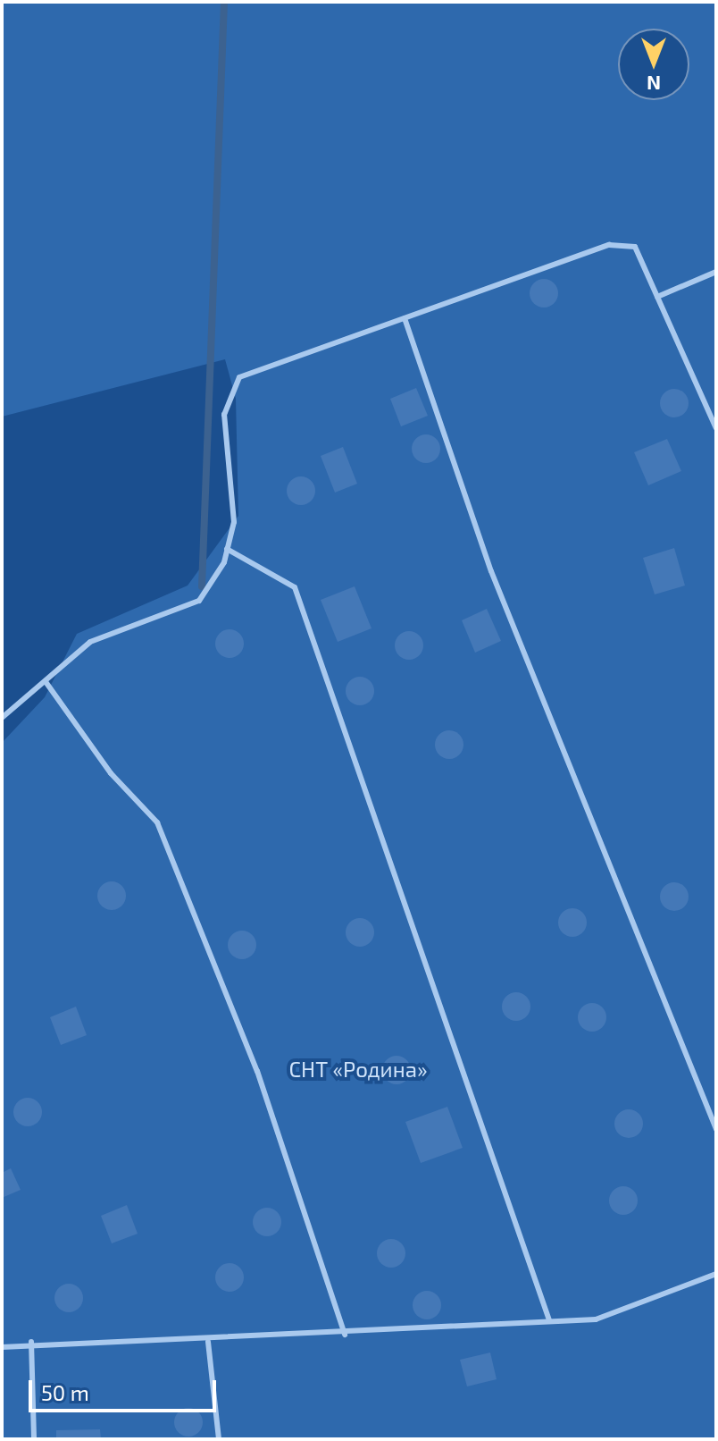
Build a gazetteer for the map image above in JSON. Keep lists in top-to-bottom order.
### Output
{
  "parks": ["СНТ «Родина»"],
  "scale_bar": "50 m",
  "north": "bottom"
}
